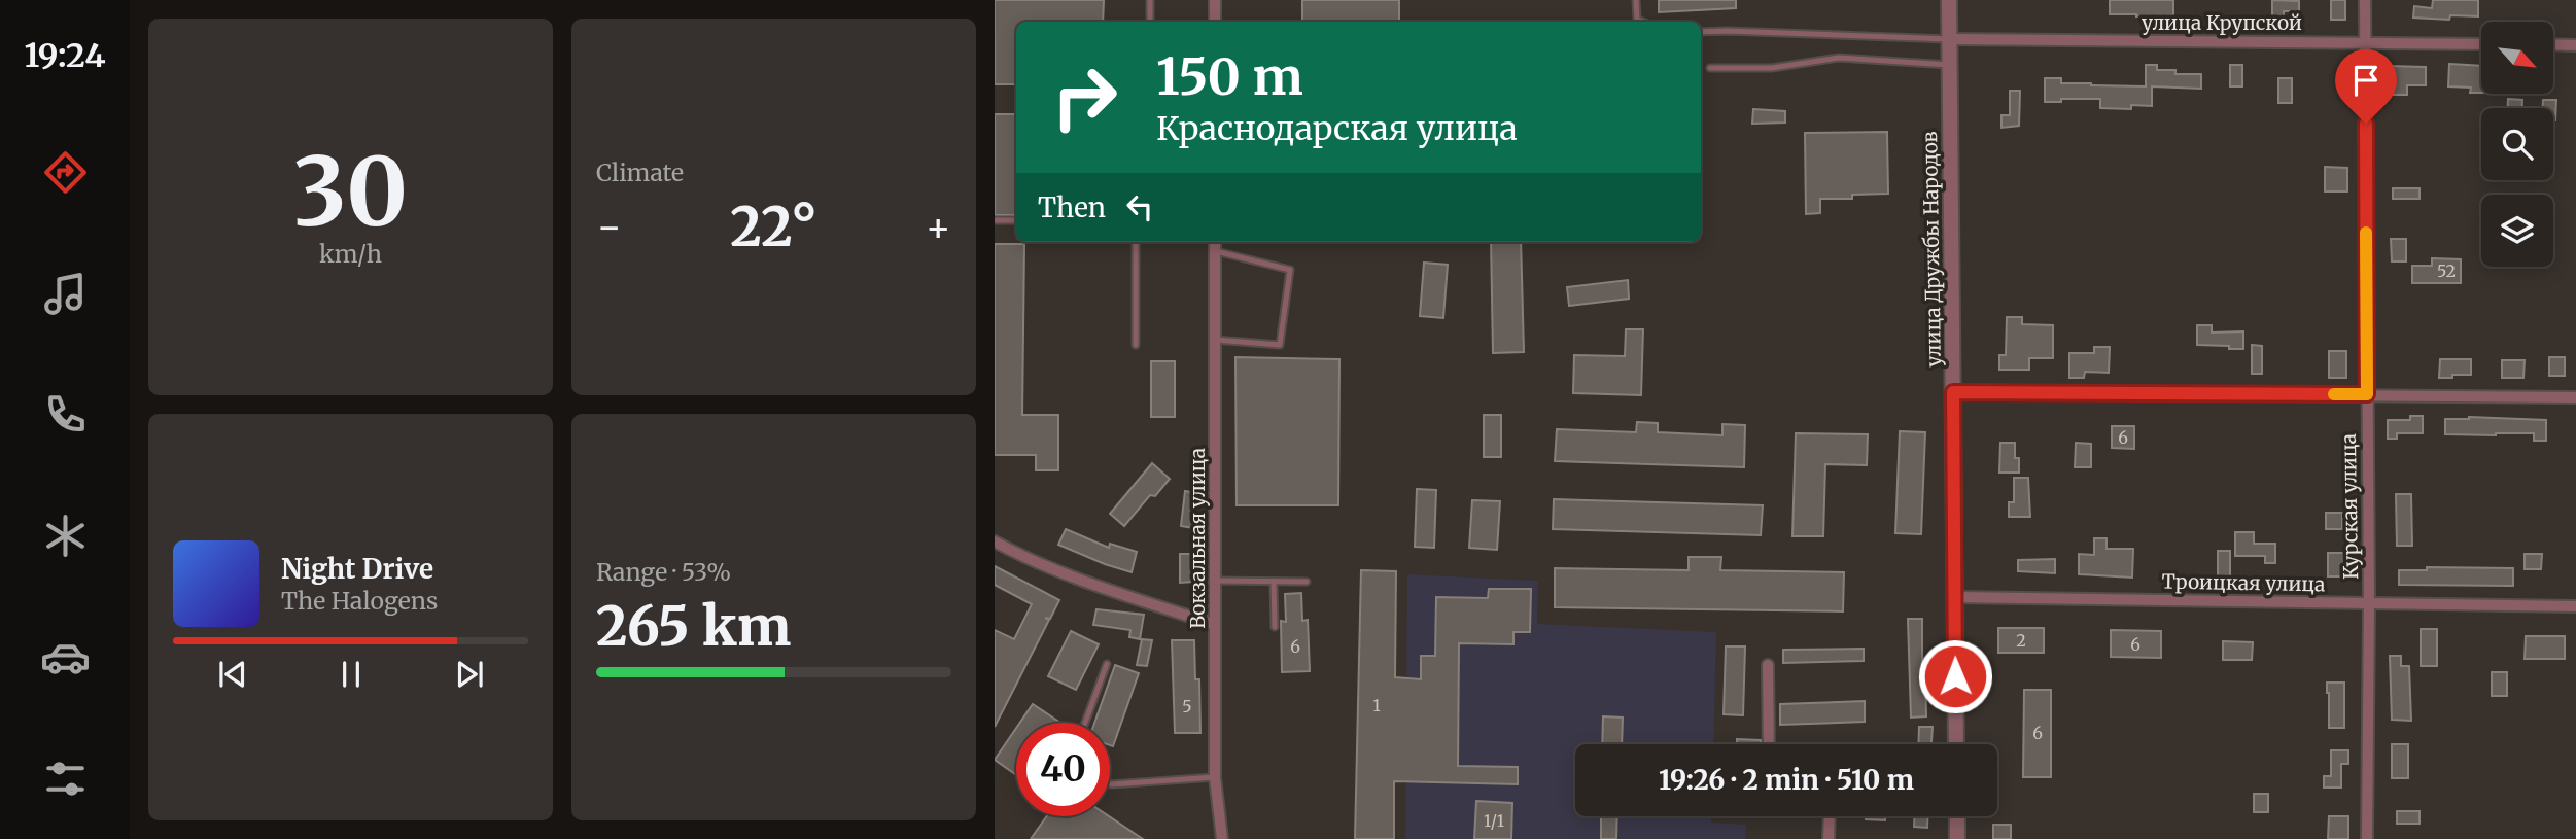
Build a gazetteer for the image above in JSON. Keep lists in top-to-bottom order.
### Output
{
  "streets": {
    "street": [
      "улица Крупской",
      "улица Дружбы Народов",
      "Курская улица",
      "Вокзальная улица",
      "Троицкая улица"
    ]
  },
  "crossings": [
    ["улица Крупской", "улица Дружбы Народов"],
    ["улица Крупской", "Курская улица"],
    ["улица Дружбы Народов", "Троицкая улица"],
    ["Курская улица", "Троицкая улица"]
  ],
  "house_numbers": [
    "52",
    "6",
    "2",
    "6",
    "6",
    "1",
    "5",
    "6",
    "1/1"
  ],
  "north": "bottom right",
  "page": {
    "tabs": "19:24",
    "tile": [
      ["30", "km/h"],
      "Climate",
      ["Range · 53%", "265 km"]
    ],
    "turn": ["150 m", "Краснодарская улица"],
    "then": "Then",
    "heat": ["−", "22°", "+"],
    "song": ["Night Drive", "The Halogens"],
    "limit": "40",
    "trip": "19:26 · 2 min · 510 m"
  }
}
